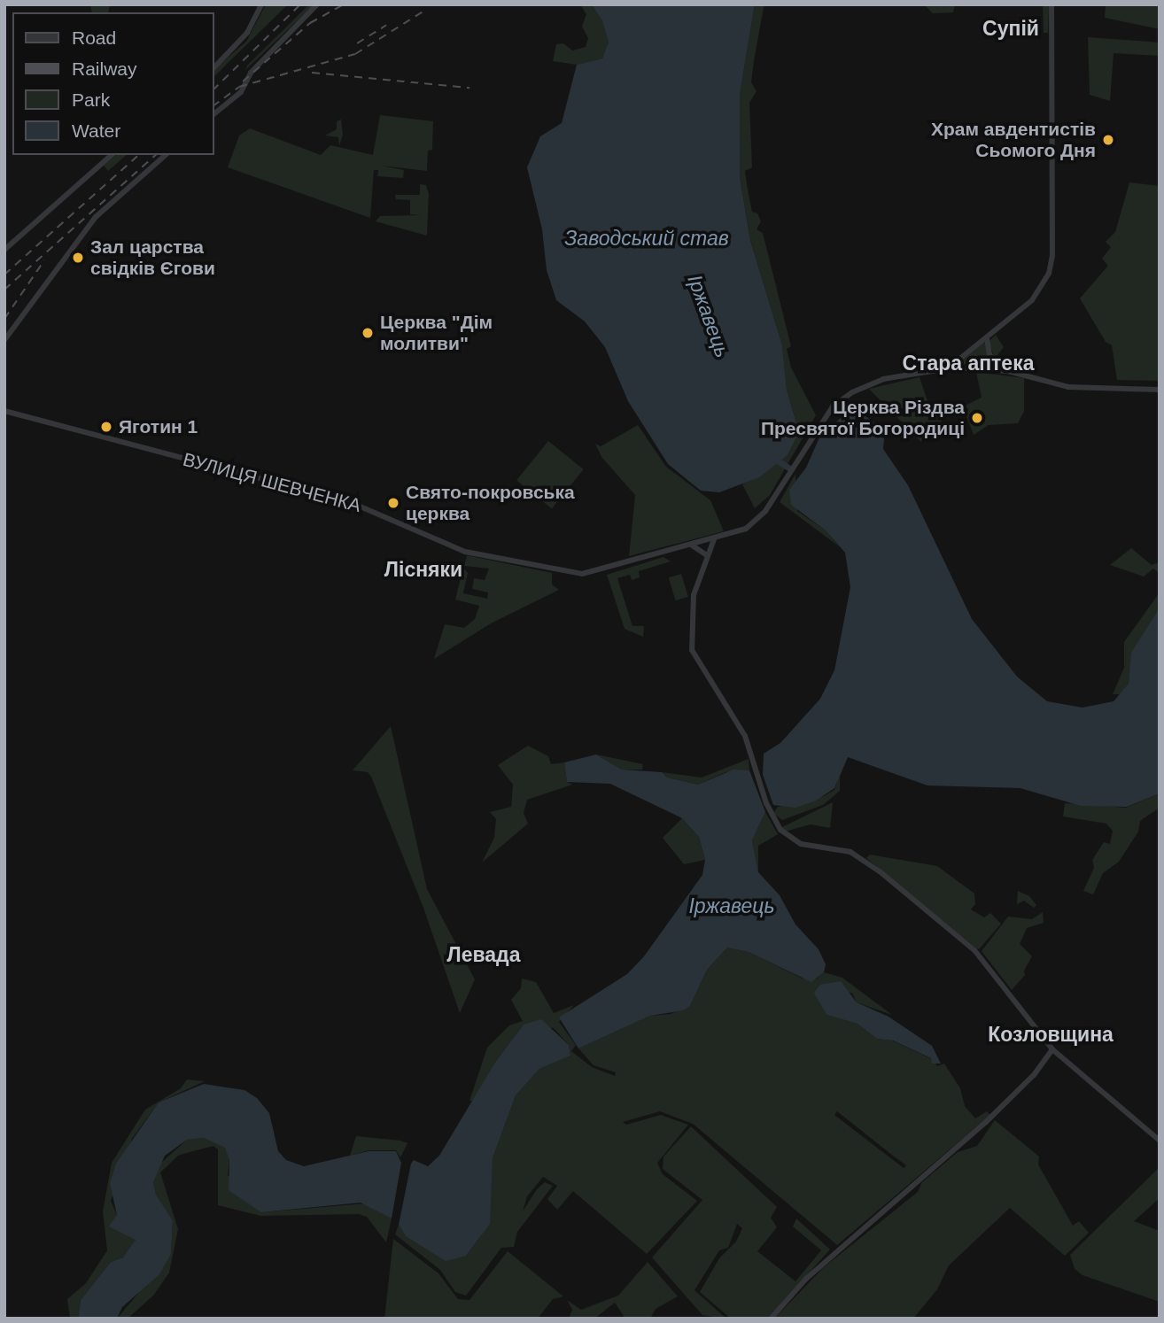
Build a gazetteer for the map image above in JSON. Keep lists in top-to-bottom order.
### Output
{
  "streets": {
    "street": ["ВУЛИЦЯ ШЕВЧЕНКА"]
  },
  "districts": [
    "Супій",
    "Стара аптека",
    "Лісняки",
    "Левада",
    "Козловщина"
  ],
  "water": ["Заводський став", "Іржавець"],
  "places": [
    "Храм авдентистів Сьомого Дня",
    "Зал царства свідків Єгови",
    "Церква \"Дім молитви\"",
    "Церква Різдва Пресвятої Богородиці",
    "Яготин 1",
    "Свято-покровська церква"
  ],
  "legend": [
    "Road",
    "Railway",
    "Park",
    "Water"
  ]
}
